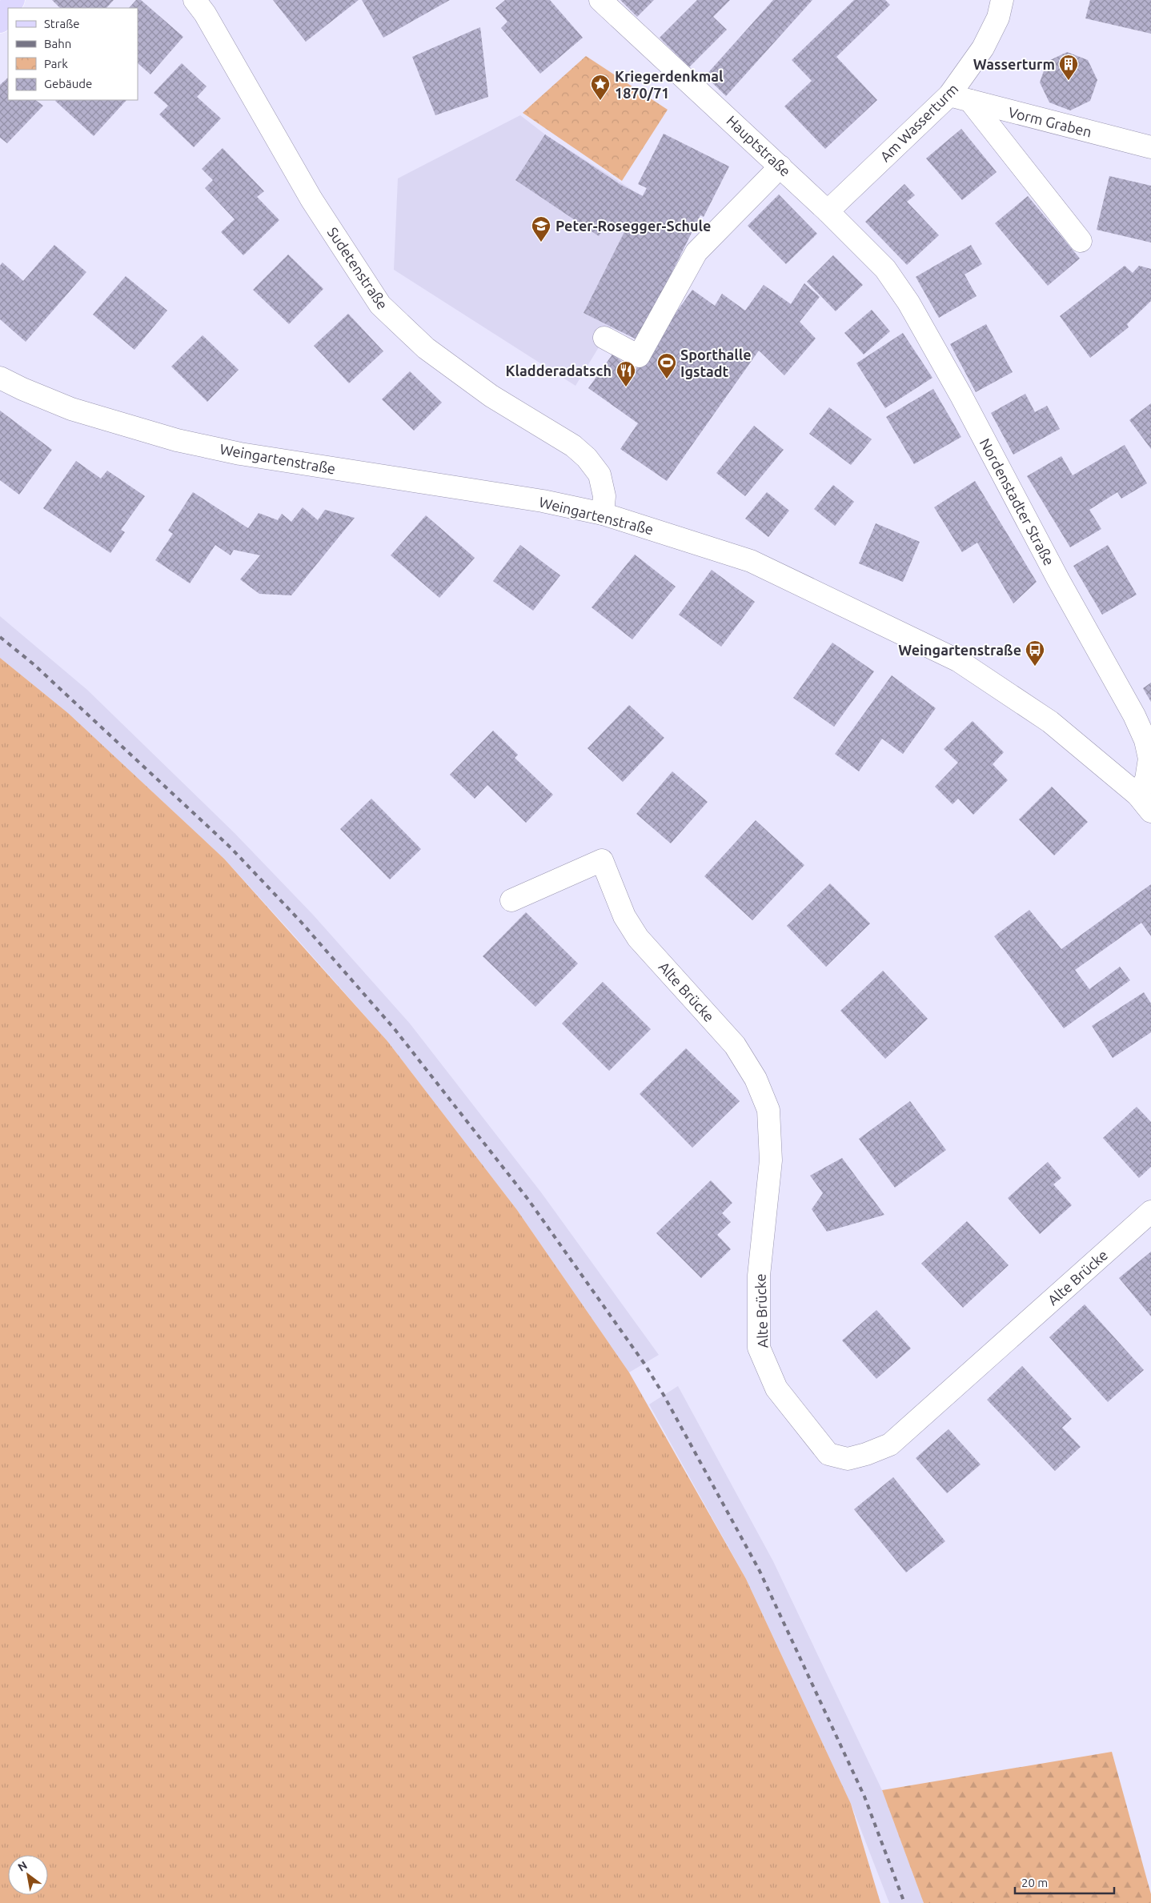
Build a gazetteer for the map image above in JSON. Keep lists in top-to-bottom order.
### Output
{
  "streets": {
    "street": [
      "Vorm Graben",
      "Am Wasserturm",
      "Hauptstraße",
      "Sudetenstraße",
      "Weingartenstraße",
      "Nordenstadter Straße",
      "Alte Brücke"
    ]
  },
  "crossings": [
    ["Vorm Graben", "Am Wasserturm"],
    ["Am Wasserturm", "Hauptstraße"],
    ["Am Wasserturm", "Nordenstadter Straße"],
    ["Hauptstraße", "Nordenstadter Straße"],
    ["Sudetenstraße", "Weingartenstraße"],
    ["Weingartenstraße", "Nordenstadter Straße"]
  ],
  "places": {
    "building": ["Wasserturm"],
    "place": ["Kriegerdenkmal 1870/71"],
    "school or university": ["Peter-Rosegger-Schule"],
    "sports": ["Sporthalle Igstadt"],
    "restaurant": ["Kladderadatsch"],
    "bus stop": ["Weingartenstraße"]
  },
  "legend": [
    "Straße",
    "Bahn",
    "Park",
    "Gebäude"
  ],
  "scale_bar": "20 m",
  "north": "top left"
}
